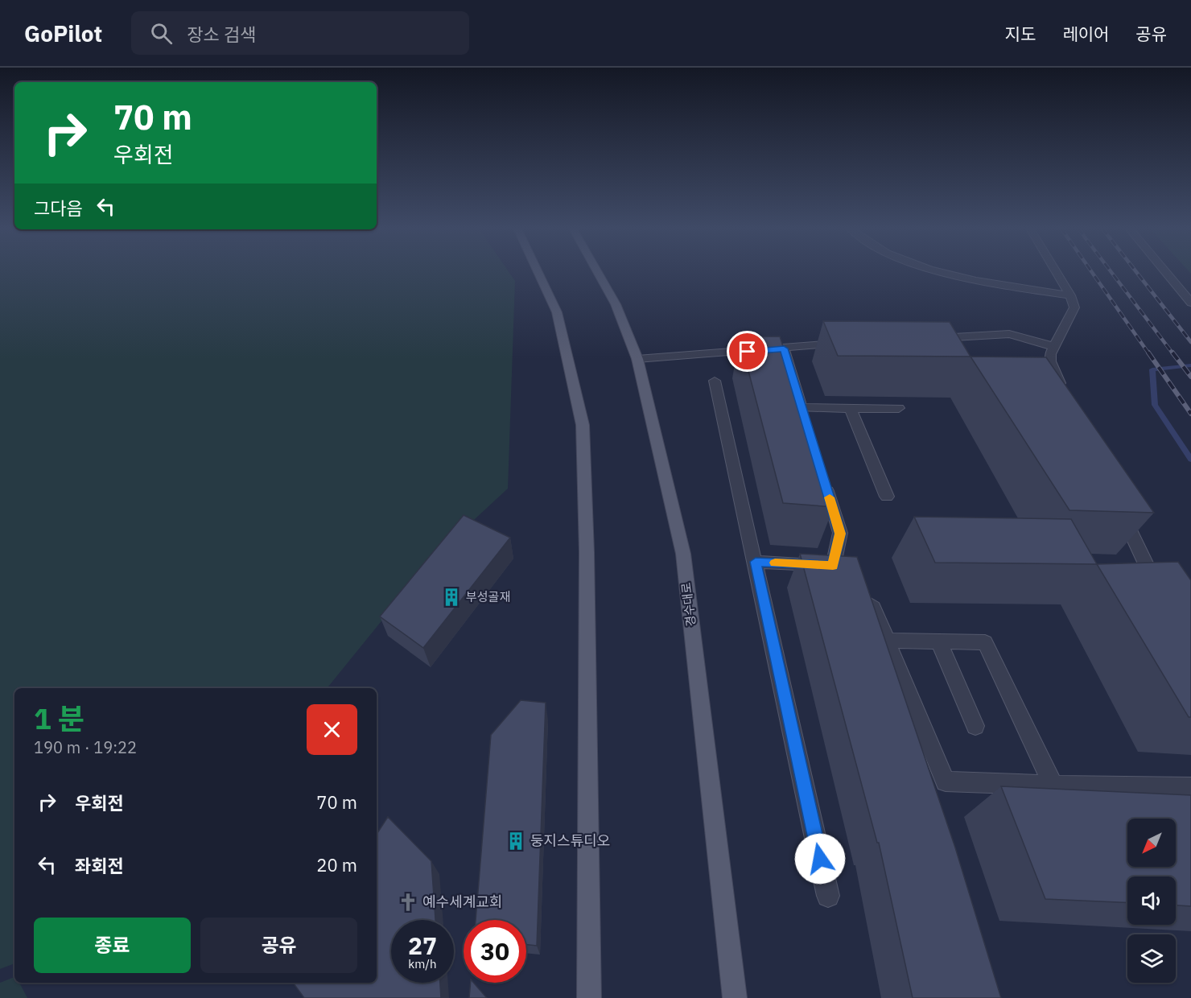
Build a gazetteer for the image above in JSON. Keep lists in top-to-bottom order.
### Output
{
  "streets": {
    "main road": ["경수대로"]
  },
  "places": {
    "building": ["부성골재", "둥지스튜디오"],
    "church": ["예수세계교회"]
  },
  "north": "bottom left",
  "page": {
    "header": "GoPilot",
    "search": "장소 검색",
    "nav": ["지도", "레이어", "공유"],
    "turn": ["70 m", "우회전"],
    "then": "그다음",
    "heading": ["1 분", "190 m · 19:22"],
    "list": [
      {
        "name": "우회전",
        "value": "70 m"
      },
      {
        "name": "좌회전",
        "value": "20 m"
      }
    ],
    "buttons": ["종료", "공유"],
    "speed": "27 km/h",
    "limit": "30"
  }
}
